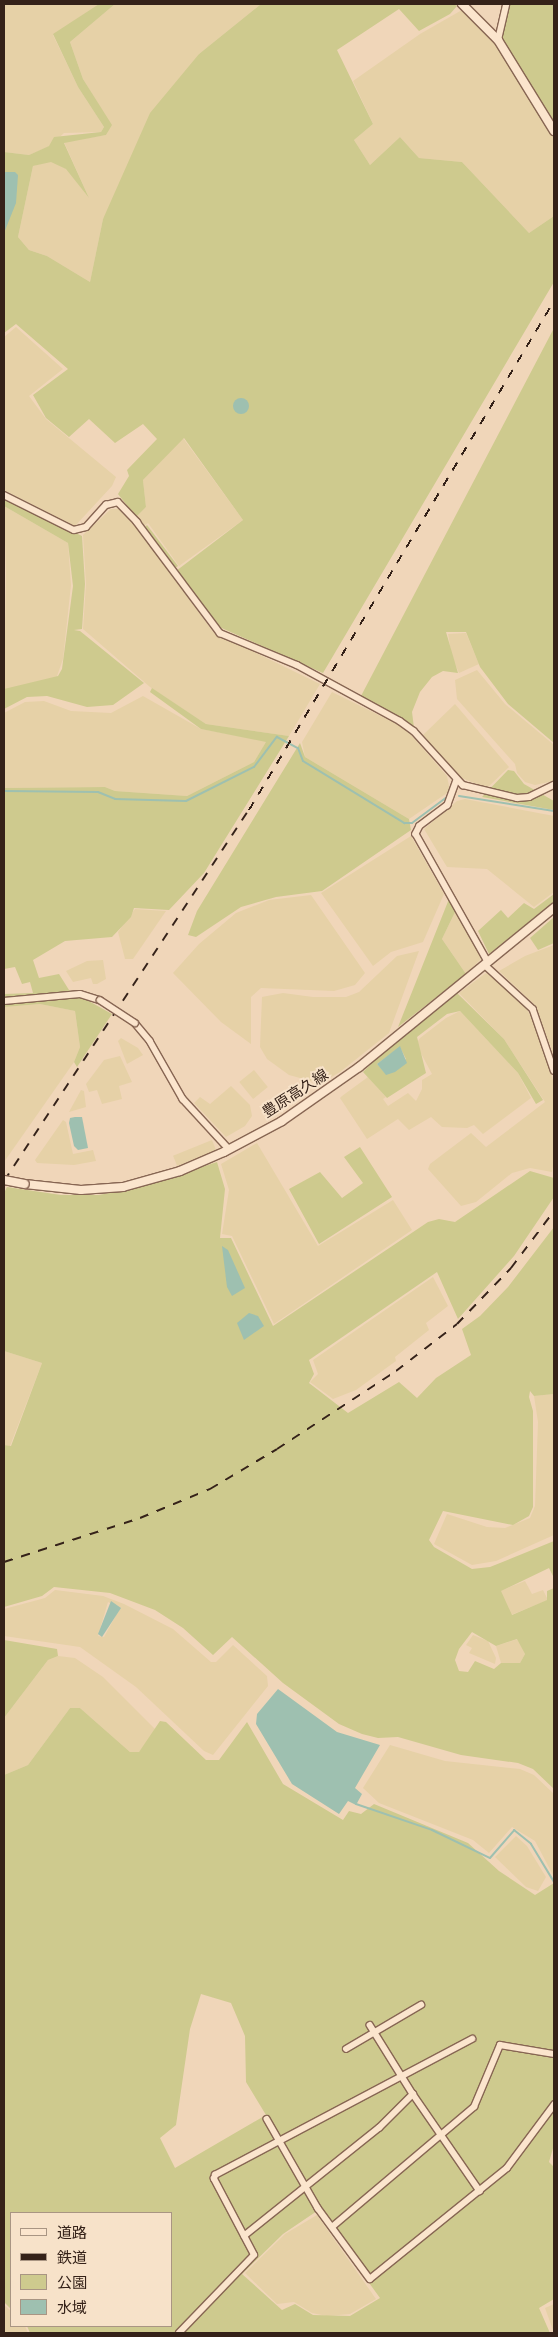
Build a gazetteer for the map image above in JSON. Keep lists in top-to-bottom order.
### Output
{
  "streets": {
    "main road": ["豊原高久線"]
  },
  "legend": [
    "道路",
    "鉄道",
    "公園",
    "水域"
  ]
}
